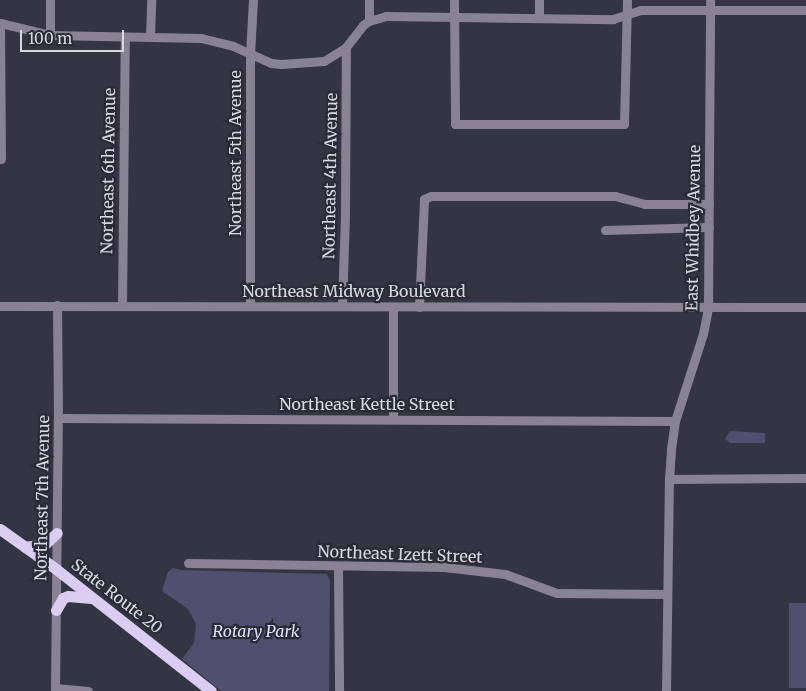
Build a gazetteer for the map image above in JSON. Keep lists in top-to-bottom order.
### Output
{
  "streets": {
    "main road": ["State Route 20"],
    "street": [
      "Northeast 5th Avenue",
      "Northeast 6th Avenue",
      "Northeast 4th Avenue",
      "East Whidbey Avenue",
      "Northeast Midway Boulevard",
      "Northeast Kettle Street",
      "Northeast 7th Avenue",
      "Northeast Izett Street"
    ]
  },
  "crossings": [
    ["Northeast 5th Avenue", "Northeast Midway Boulevard"],
    ["Northeast 6th Avenue", "Northeast Midway Boulevard"],
    ["Northeast 4th Avenue", "Northeast Midway Boulevard"],
    ["East Whidbey Avenue", "Northeast Midway Boulevard"],
    ["East Whidbey Avenue", "Northeast Kettle Street"],
    ["East Whidbey Avenue", "Northeast Izett Street"],
    ["Northeast Midway Boulevard", "Northeast 7th Avenue"],
    ["Northeast Kettle Street", "Northeast 7th Avenue"],
    ["Northeast 7th Avenue", "State Route 20"]
  ],
  "parks": ["Rotary Park"],
  "scale_bar": "100 m"
}
